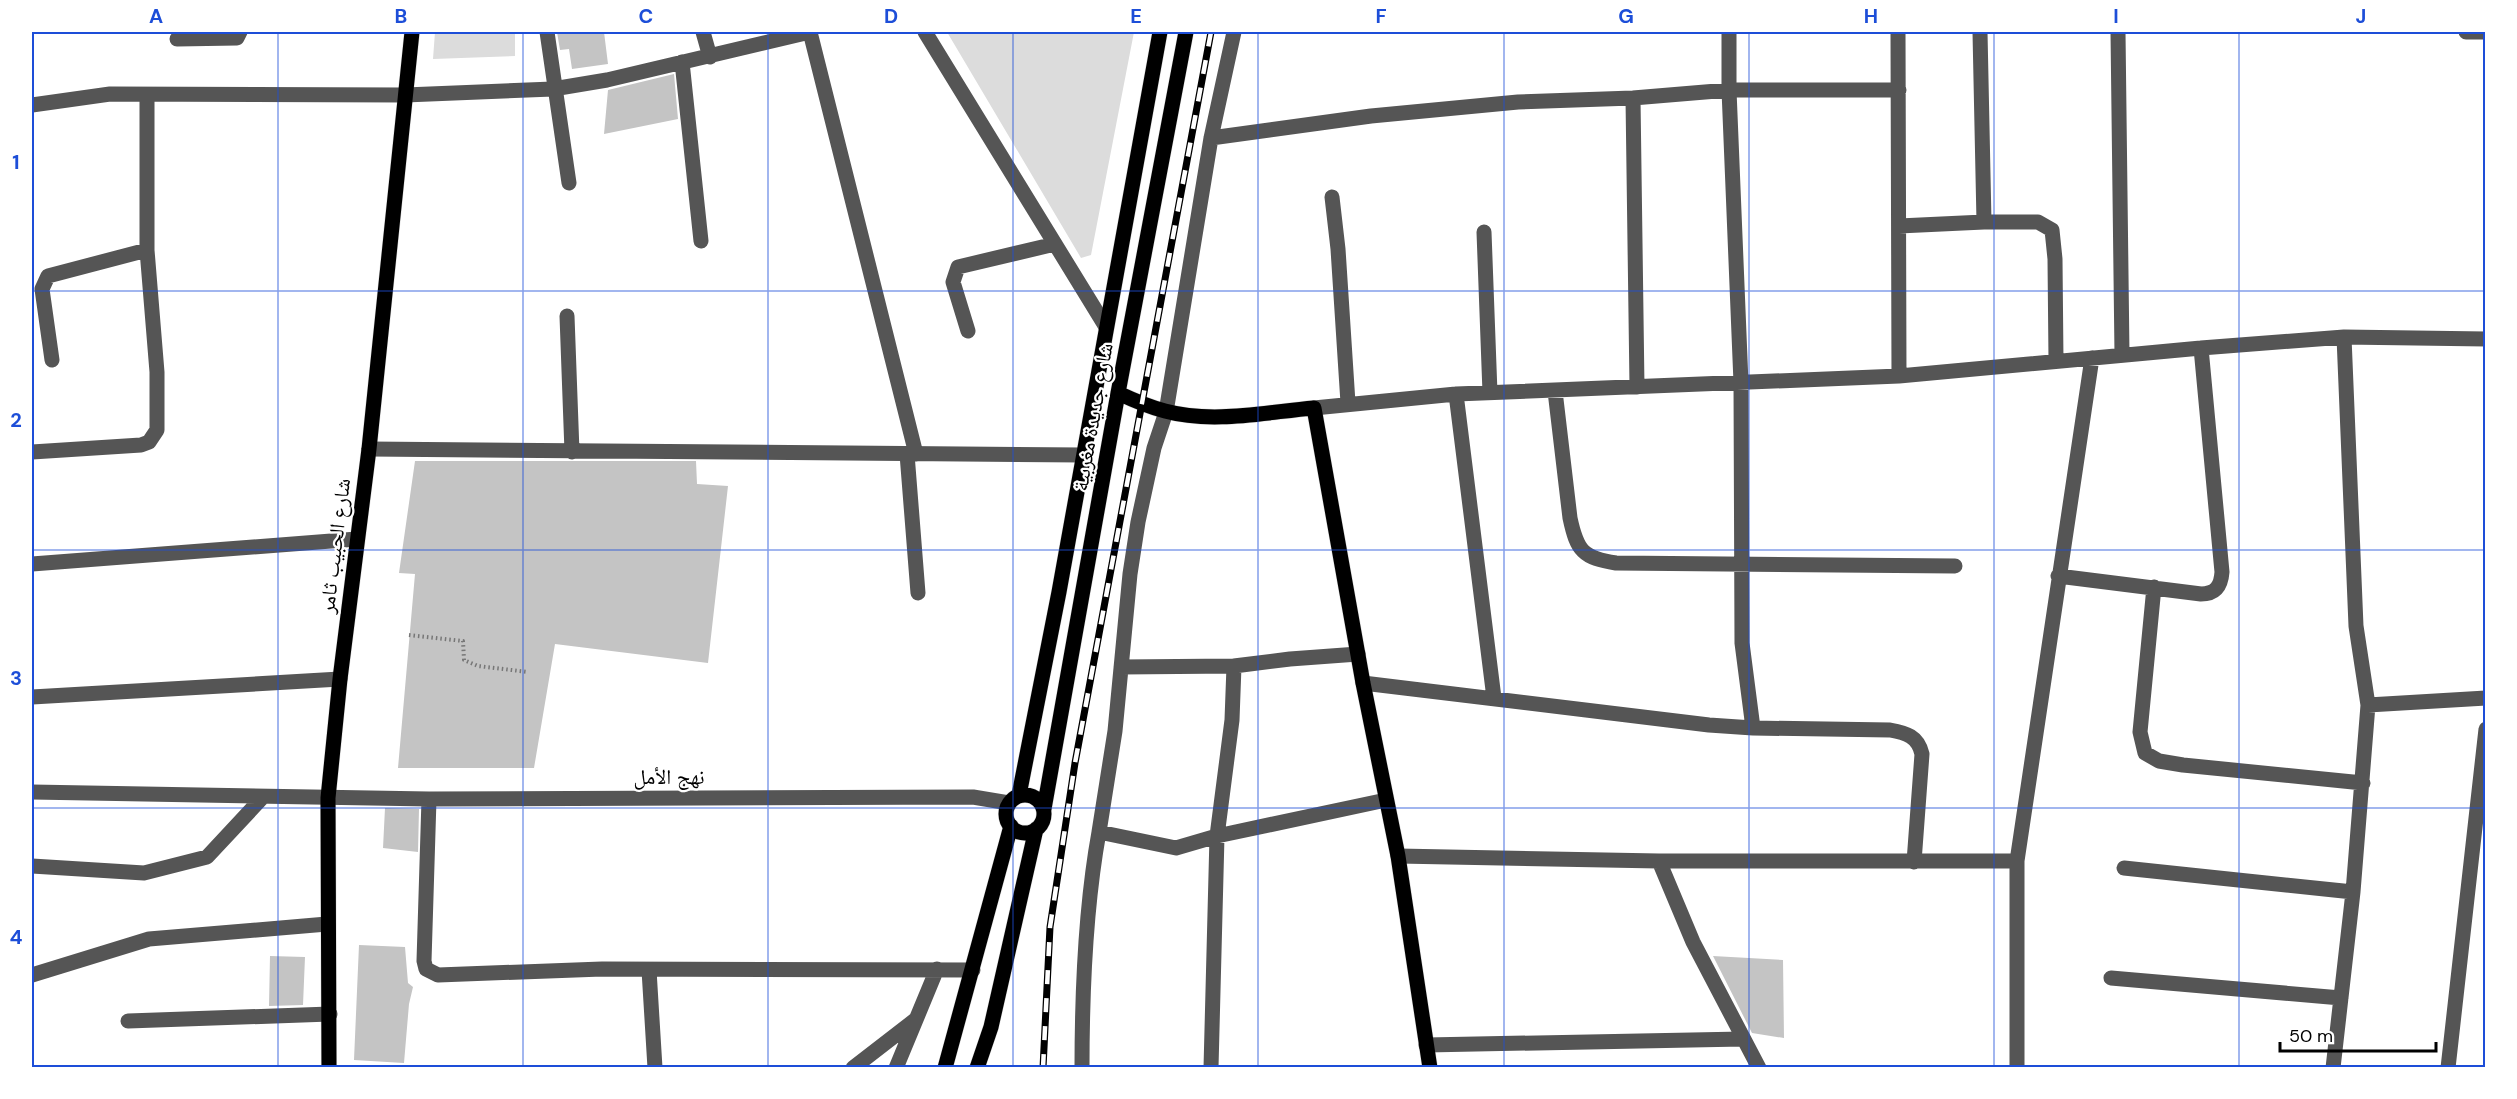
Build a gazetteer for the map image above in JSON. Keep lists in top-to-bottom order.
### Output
{
  "streets": {
    "main road": ["شارع جديدة مغربية", "شارع الحبيب ثامر"],
    "street": ["نهج الأمل"]
  },
  "crossings": [
    ["شارع جديدة مغربية", "نهج الأمل"],
    ["شارع الحبيب ثامر", "نهج الأمل"]
  ],
  "scale_bar": "50 m",
  "grid": {
    "columns": [
      "A",
      "B",
      "C",
      "D",
      "E",
      "F",
      "G",
      "H",
      "I",
      "J"
    ],
    "rows": [
      "1",
      "2",
      "3",
      "4"
    ]
  }
}
